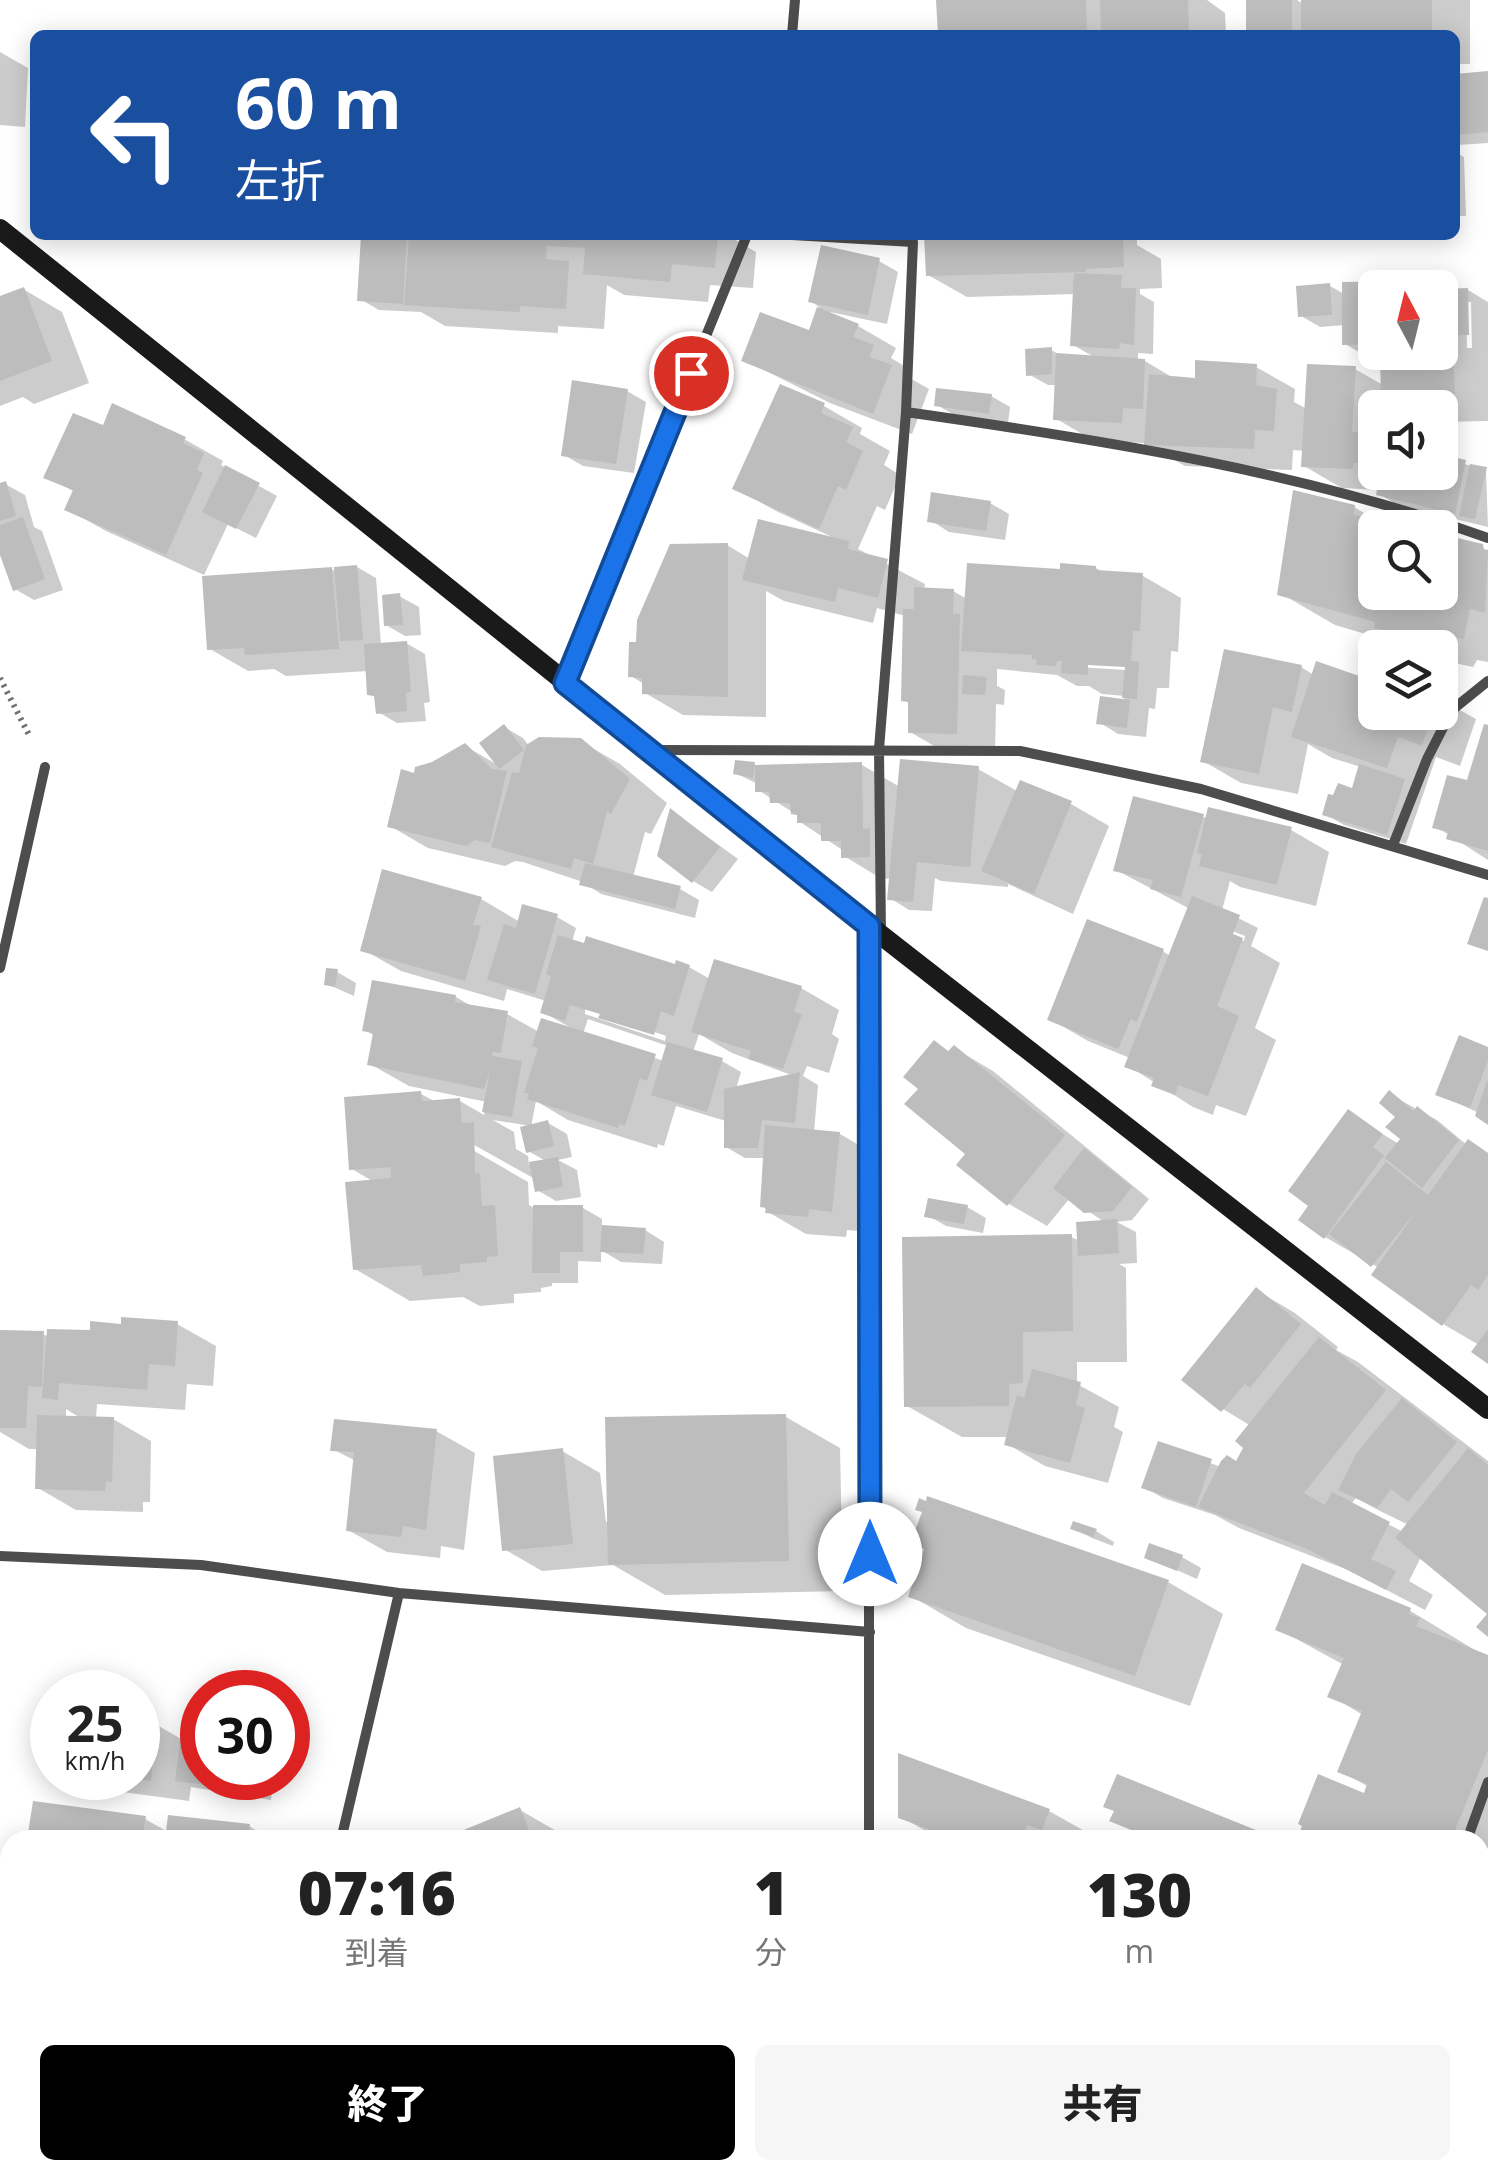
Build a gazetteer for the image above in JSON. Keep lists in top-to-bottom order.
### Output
{
  "north": "top",
  "page": {
    "turn": ["60 m", "左折"],
    "speed": "25 km/h",
    "limit": "30",
    "eta": [
      "07:16",
      "到着",
      "1",
      "分",
      "130",
      "m"
    ],
    "buttons": ["終了", "共有"]
  }
}
